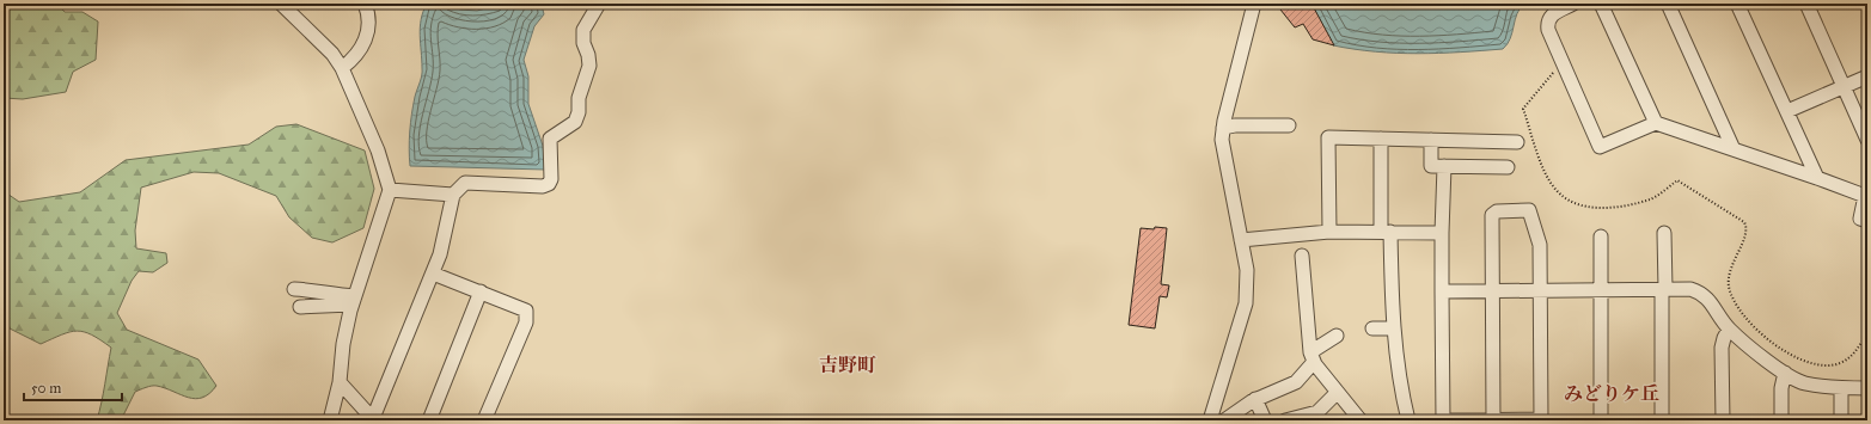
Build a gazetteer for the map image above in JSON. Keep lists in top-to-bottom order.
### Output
{
  "districts": ["吉野町", "みどりケ丘"],
  "scale_bar": "50 m"
}
